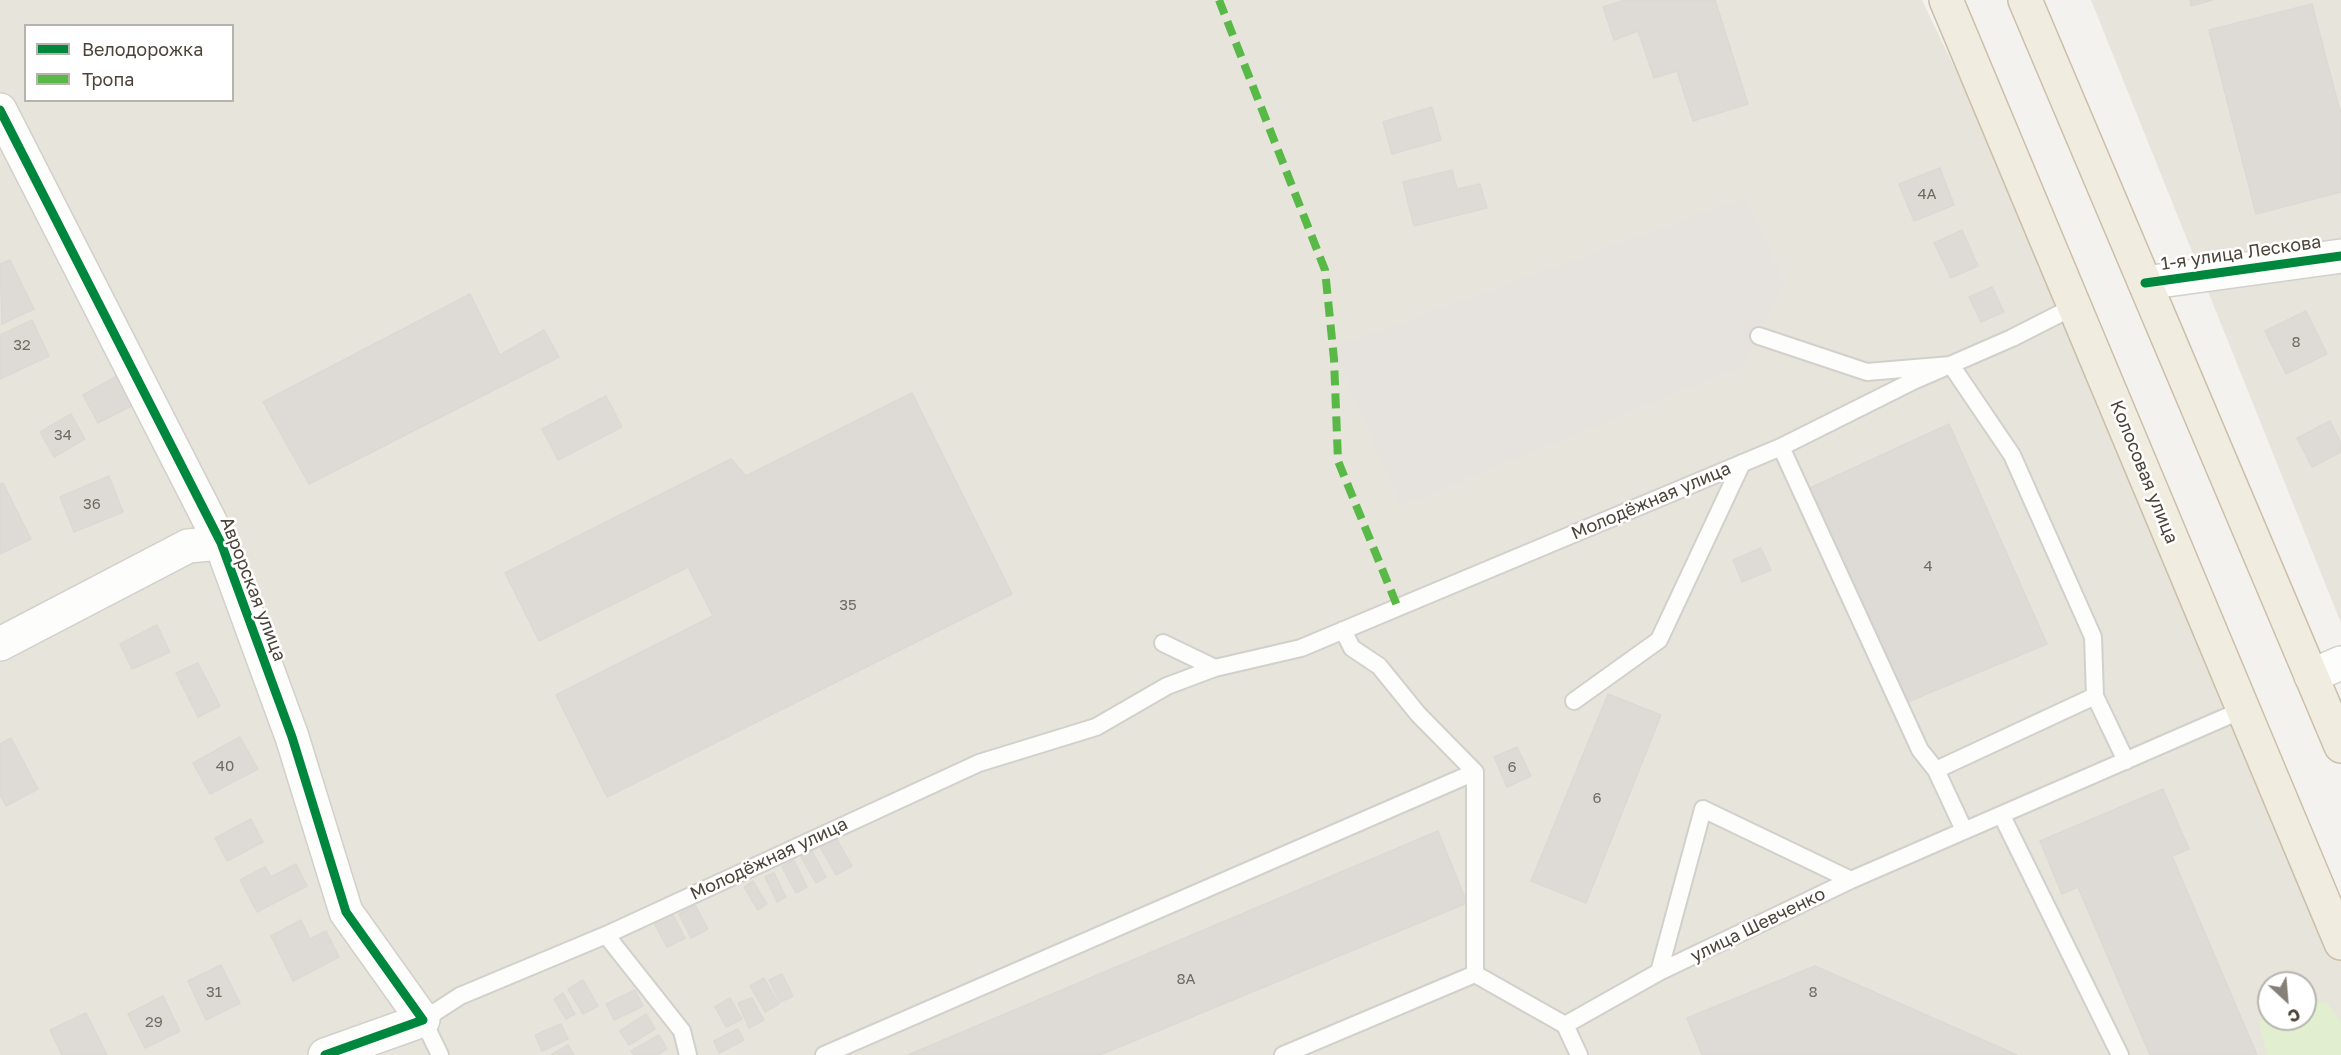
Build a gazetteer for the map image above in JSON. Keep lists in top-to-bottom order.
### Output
{
  "streets": {
    "highway": ["Колосовая улица"],
    "street": ["1-я улица Лескова", "Молодёжная улица", "Аврорская улица"],
    "lane": ["улица Шевченко"]
  },
  "crossings": [
    ["Колосовая улица", "Молодёжная улица"],
    ["Колосовая улица", "улица Шевченко"],
    ["Молодёжная улица", "Аврорская улица"]
  ],
  "house_numbers": [
    "4А",
    "8",
    "32",
    "34",
    "36",
    "4",
    "35",
    "40",
    "6",
    "6",
    "8А",
    "31",
    "8",
    "29"
  ],
  "legend": ["Велодорожка", "Тропа"],
  "north": "bottom right"
}
